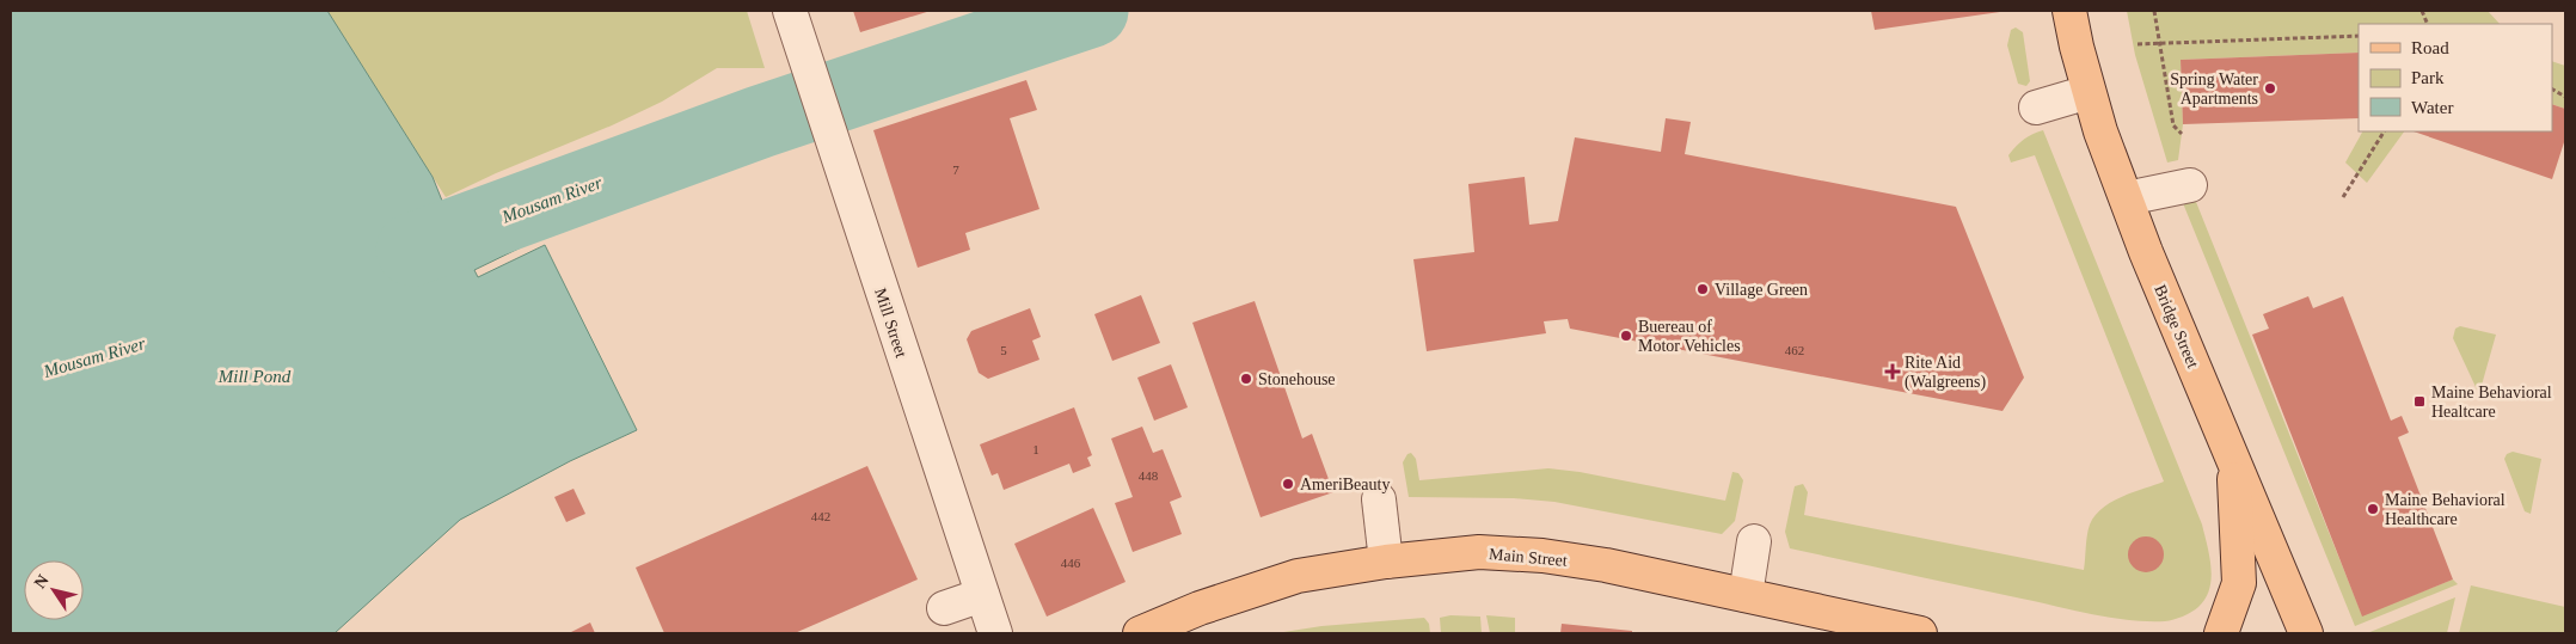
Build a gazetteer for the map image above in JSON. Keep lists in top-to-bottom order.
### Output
{
  "streets": {
    "main road": ["Bridge Street", "Main Street"],
    "street": ["Mill Street"]
  },
  "water": ["Mousam River", "Mill Pond"],
  "places": {
    "other": [
      "Spring Water Apartments",
      "Village Green",
      "Buereau of Motor Vehicles",
      "Stonehouse",
      "AmeriBeauty",
      "Maine Behavioral Healthcare"
    ],
    "health": ["Rite Aid (Walgreens)"],
    "transit": ["Maine Behavioral Healtcare"]
  },
  "house_numbers": [
    "7",
    "5",
    "462",
    "1",
    "448",
    "442",
    "446"
  ],
  "legend": ["Road", "Park", "Water"],
  "north": "top left"
}
